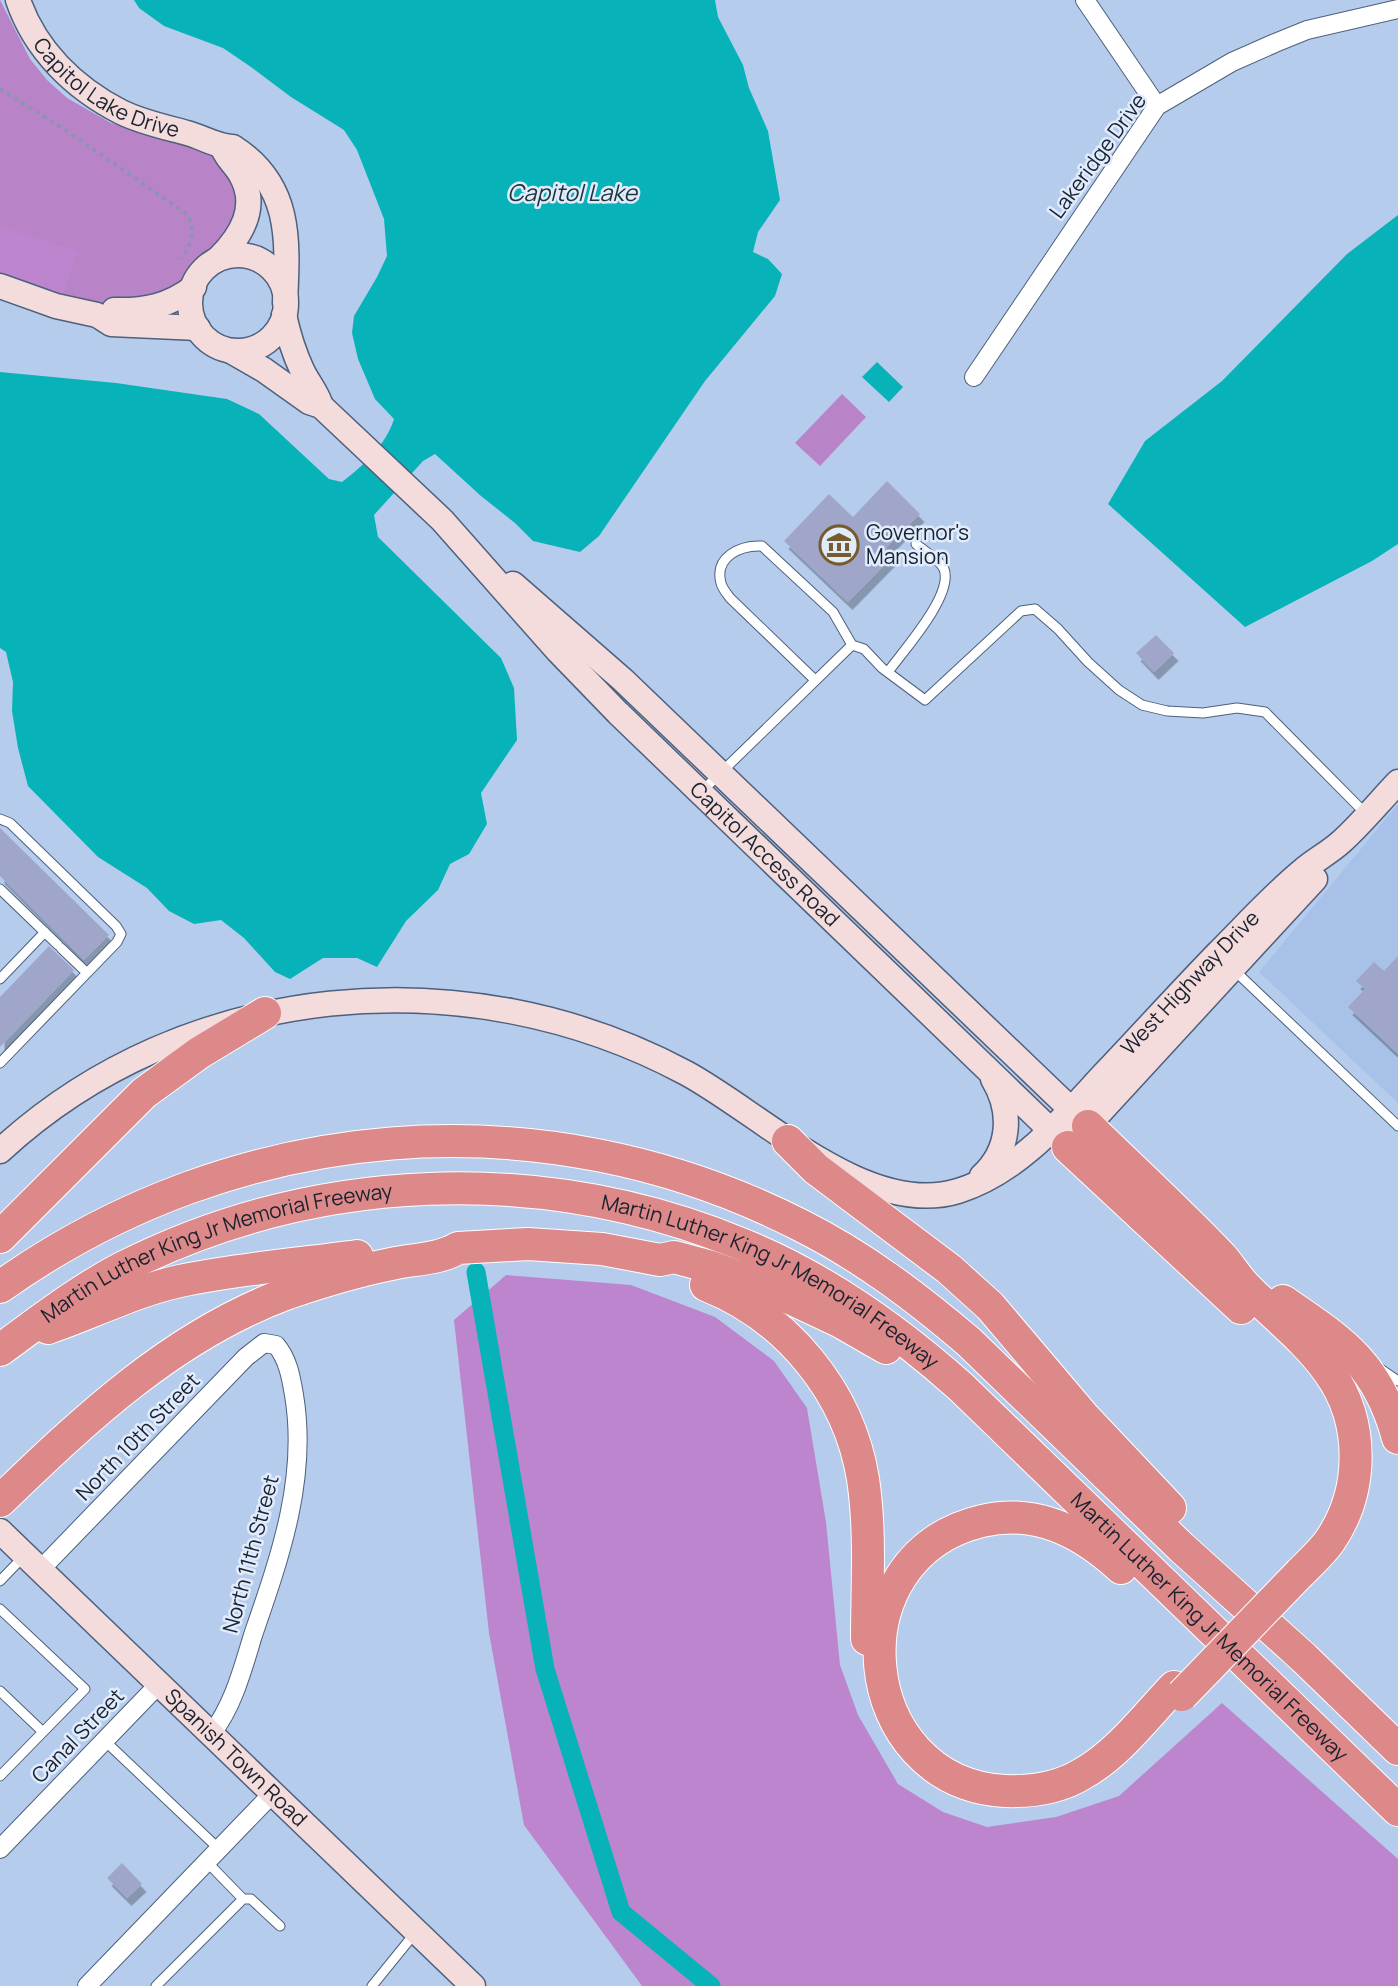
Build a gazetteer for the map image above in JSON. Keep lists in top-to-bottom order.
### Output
{
  "streets": {
    "highway": ["Martin Luther King Jr Memorial Freeway"],
    "main road": [
      "Capitol Lake Drive",
      "Capitol Access Road",
      "West Highway Drive",
      "Spanish Town Road"
    ],
    "street": [
      "Lakeridge Drive",
      "North 10th Street",
      "North 11th Street",
      "Canal Street"
    ]
  },
  "crossings": [
    ["Capitol Lake Drive", "Capitol Access Road"],
    ["Capitol Access Road", "West Highway Drive"],
    ["North 10th Street", "North 11th Street"],
    ["North 10th Street", "Spanish Town Road"],
    ["North 11th Street", "Spanish Town Road"],
    ["Canal Street", "Spanish Town Road"]
  ],
  "water": ["Capitol Lake"],
  "places": {
    "museum": ["Governor's Mansion"]
  }
}
